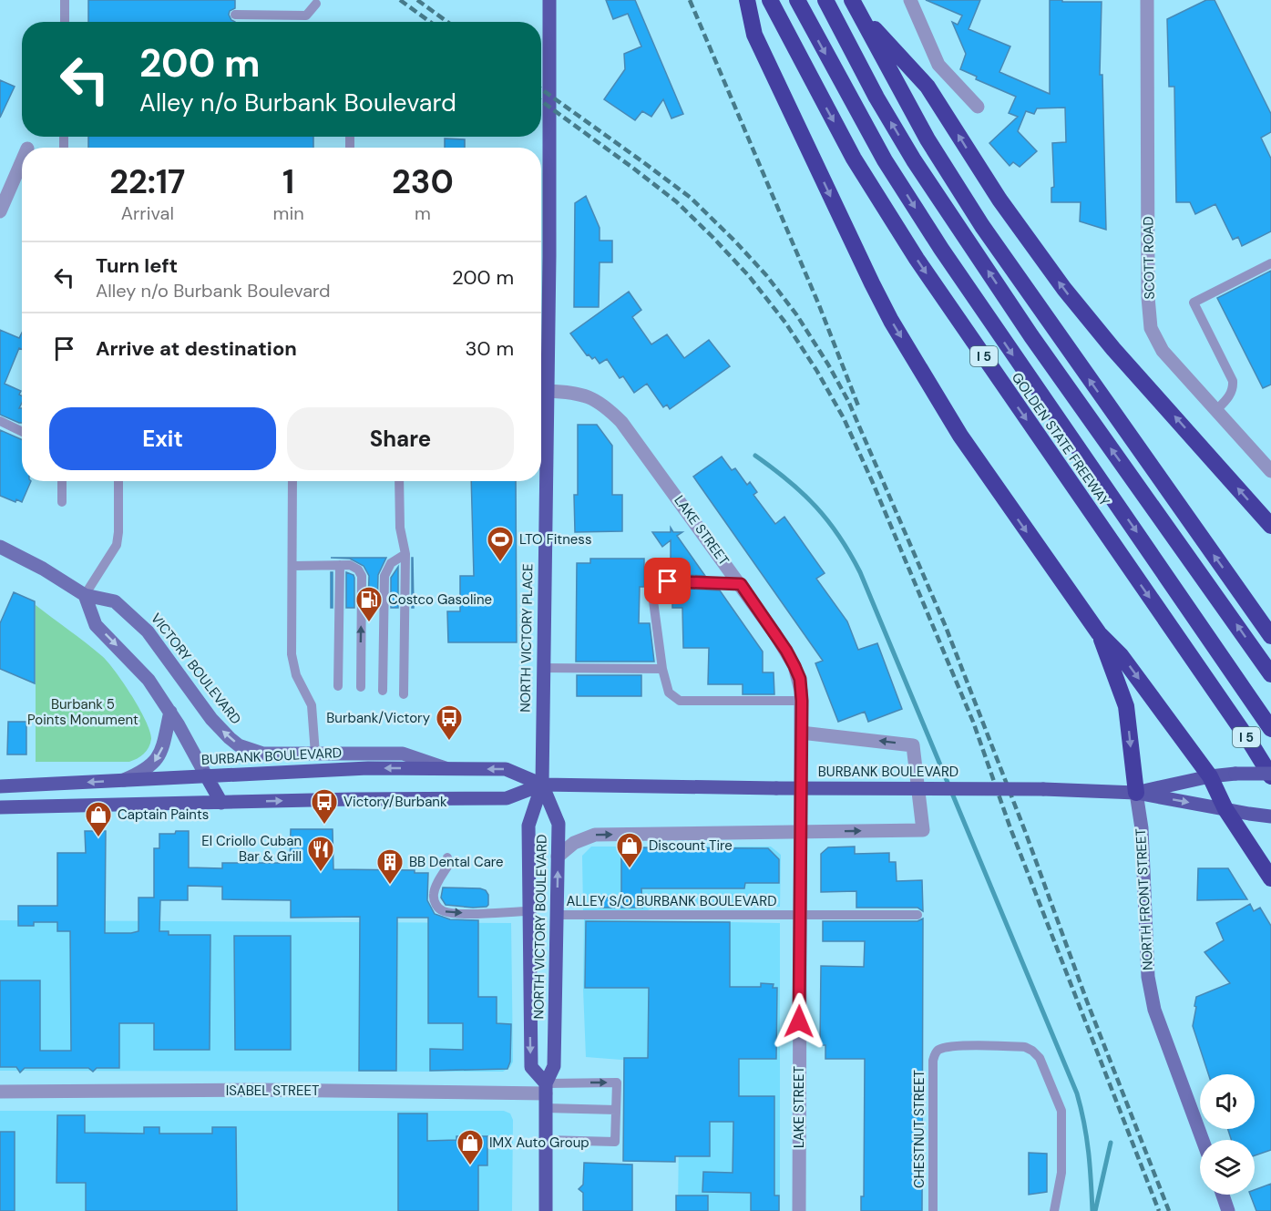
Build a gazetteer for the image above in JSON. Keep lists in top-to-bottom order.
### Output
{
  "streets": {
    "highway": ["I 5", "GOLDEN STATE FREEWAY"],
    "main road": [
      "NORTH VICTORY PLACE",
      "VICTORY BOULEVARD",
      "BURBANK BOULEVARD",
      "NORTH FRONT STREET",
      "NORTH VICTORY BOULEVARD"
    ],
    "street": ["SCOTT ROAD", "LAKE STREET", "ISABEL STREET"],
    "lane": ["ALLEY S/O BURBANK BOULEVARD", "CHESTNUT STREET"]
  },
  "crossings": [
    ["GOLDEN STATE FREEWAY", "BURBANK BOULEVARD"],
    ["LAKE STREET", "NORTH VICTORY PLACE"],
    ["LAKE STREET", "ALLEY S/O BURBANK BOULEVARD"],
    ["NORTH VICTORY PLACE", "BURBANK BOULEVARD"],
    ["NORTH VICTORY PLACE", "NORTH VICTORY BOULEVARD"],
    ["VICTORY BOULEVARD", "BURBANK BOULEVARD"],
    ["BURBANK BOULEVARD", "NORTH FRONT STREET"],
    ["BURBANK BOULEVARD", "NORTH VICTORY BOULEVARD"],
    ["ALLEY S/O BURBANK BOULEVARD", "NORTH VICTORY BOULEVARD"],
    ["NORTH VICTORY BOULEVARD", "ISABEL STREET"]
  ],
  "parks": ["Burbank 5 Points Monument"],
  "places": {
    "sports": ["LTO Fitness"],
    "fuel station": ["Costco Gasoline"],
    "bus stop": ["Burbank/Victory", "Victory/Burbank"],
    "shop": ["Captain Paints", "Discount Tire", "IMX Auto Group"],
    "restaurant": ["El Criollo Cuban Bar & Grill"],
    "building": ["BB Dental Care"]
  },
  "page": {
    "turn": ["200 m", "Alley n/o Burbank Boulevard"],
    "eta": [
      "22:17",
      "Arrival",
      "1",
      "min",
      "230",
      "m"
    ],
    "list": [
      {
        "name": "Turn left",
        "note": "Alley n/o Burbank Boulevard",
        "value": "200 m"
      },
      {
        "name": "Arrive at destination",
        "value": "30 m"
      }
    ],
    "buttons": ["Exit", "Share"]
  }
}
